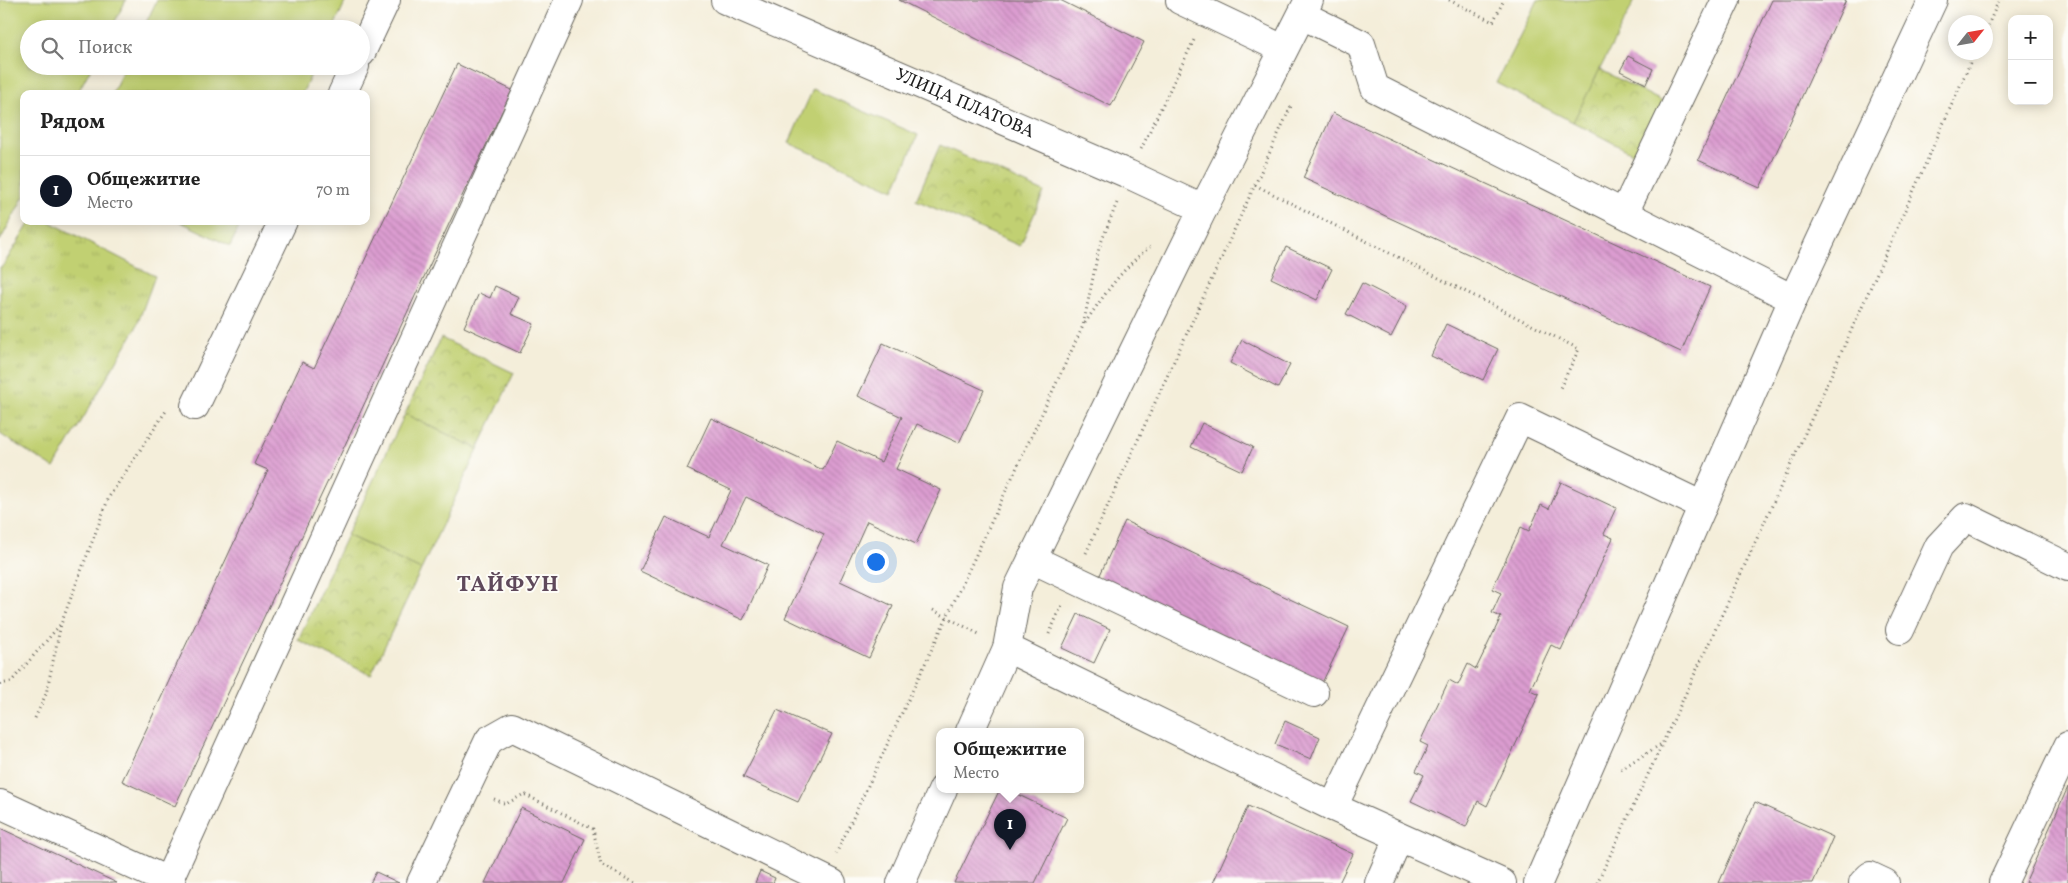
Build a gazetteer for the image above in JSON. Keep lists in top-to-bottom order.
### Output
{
  "streets": {
    "street": ["УЛИЦА ПЛАТОВА"]
  },
  "districts": ["ТАЙФУН"],
  "north": "top right",
  "page": {
    "map_buttons": ["+", "−"],
    "search": "Поиск",
    "heading": "Рядом",
    "list": [
      {
        "mark": "1",
        "name": "Общежитие",
        "note": "Место",
        "value": "70 m"
      }
    ],
    "popup": ["Общежитие", "Место"],
    "pins": "1"
  }
}
